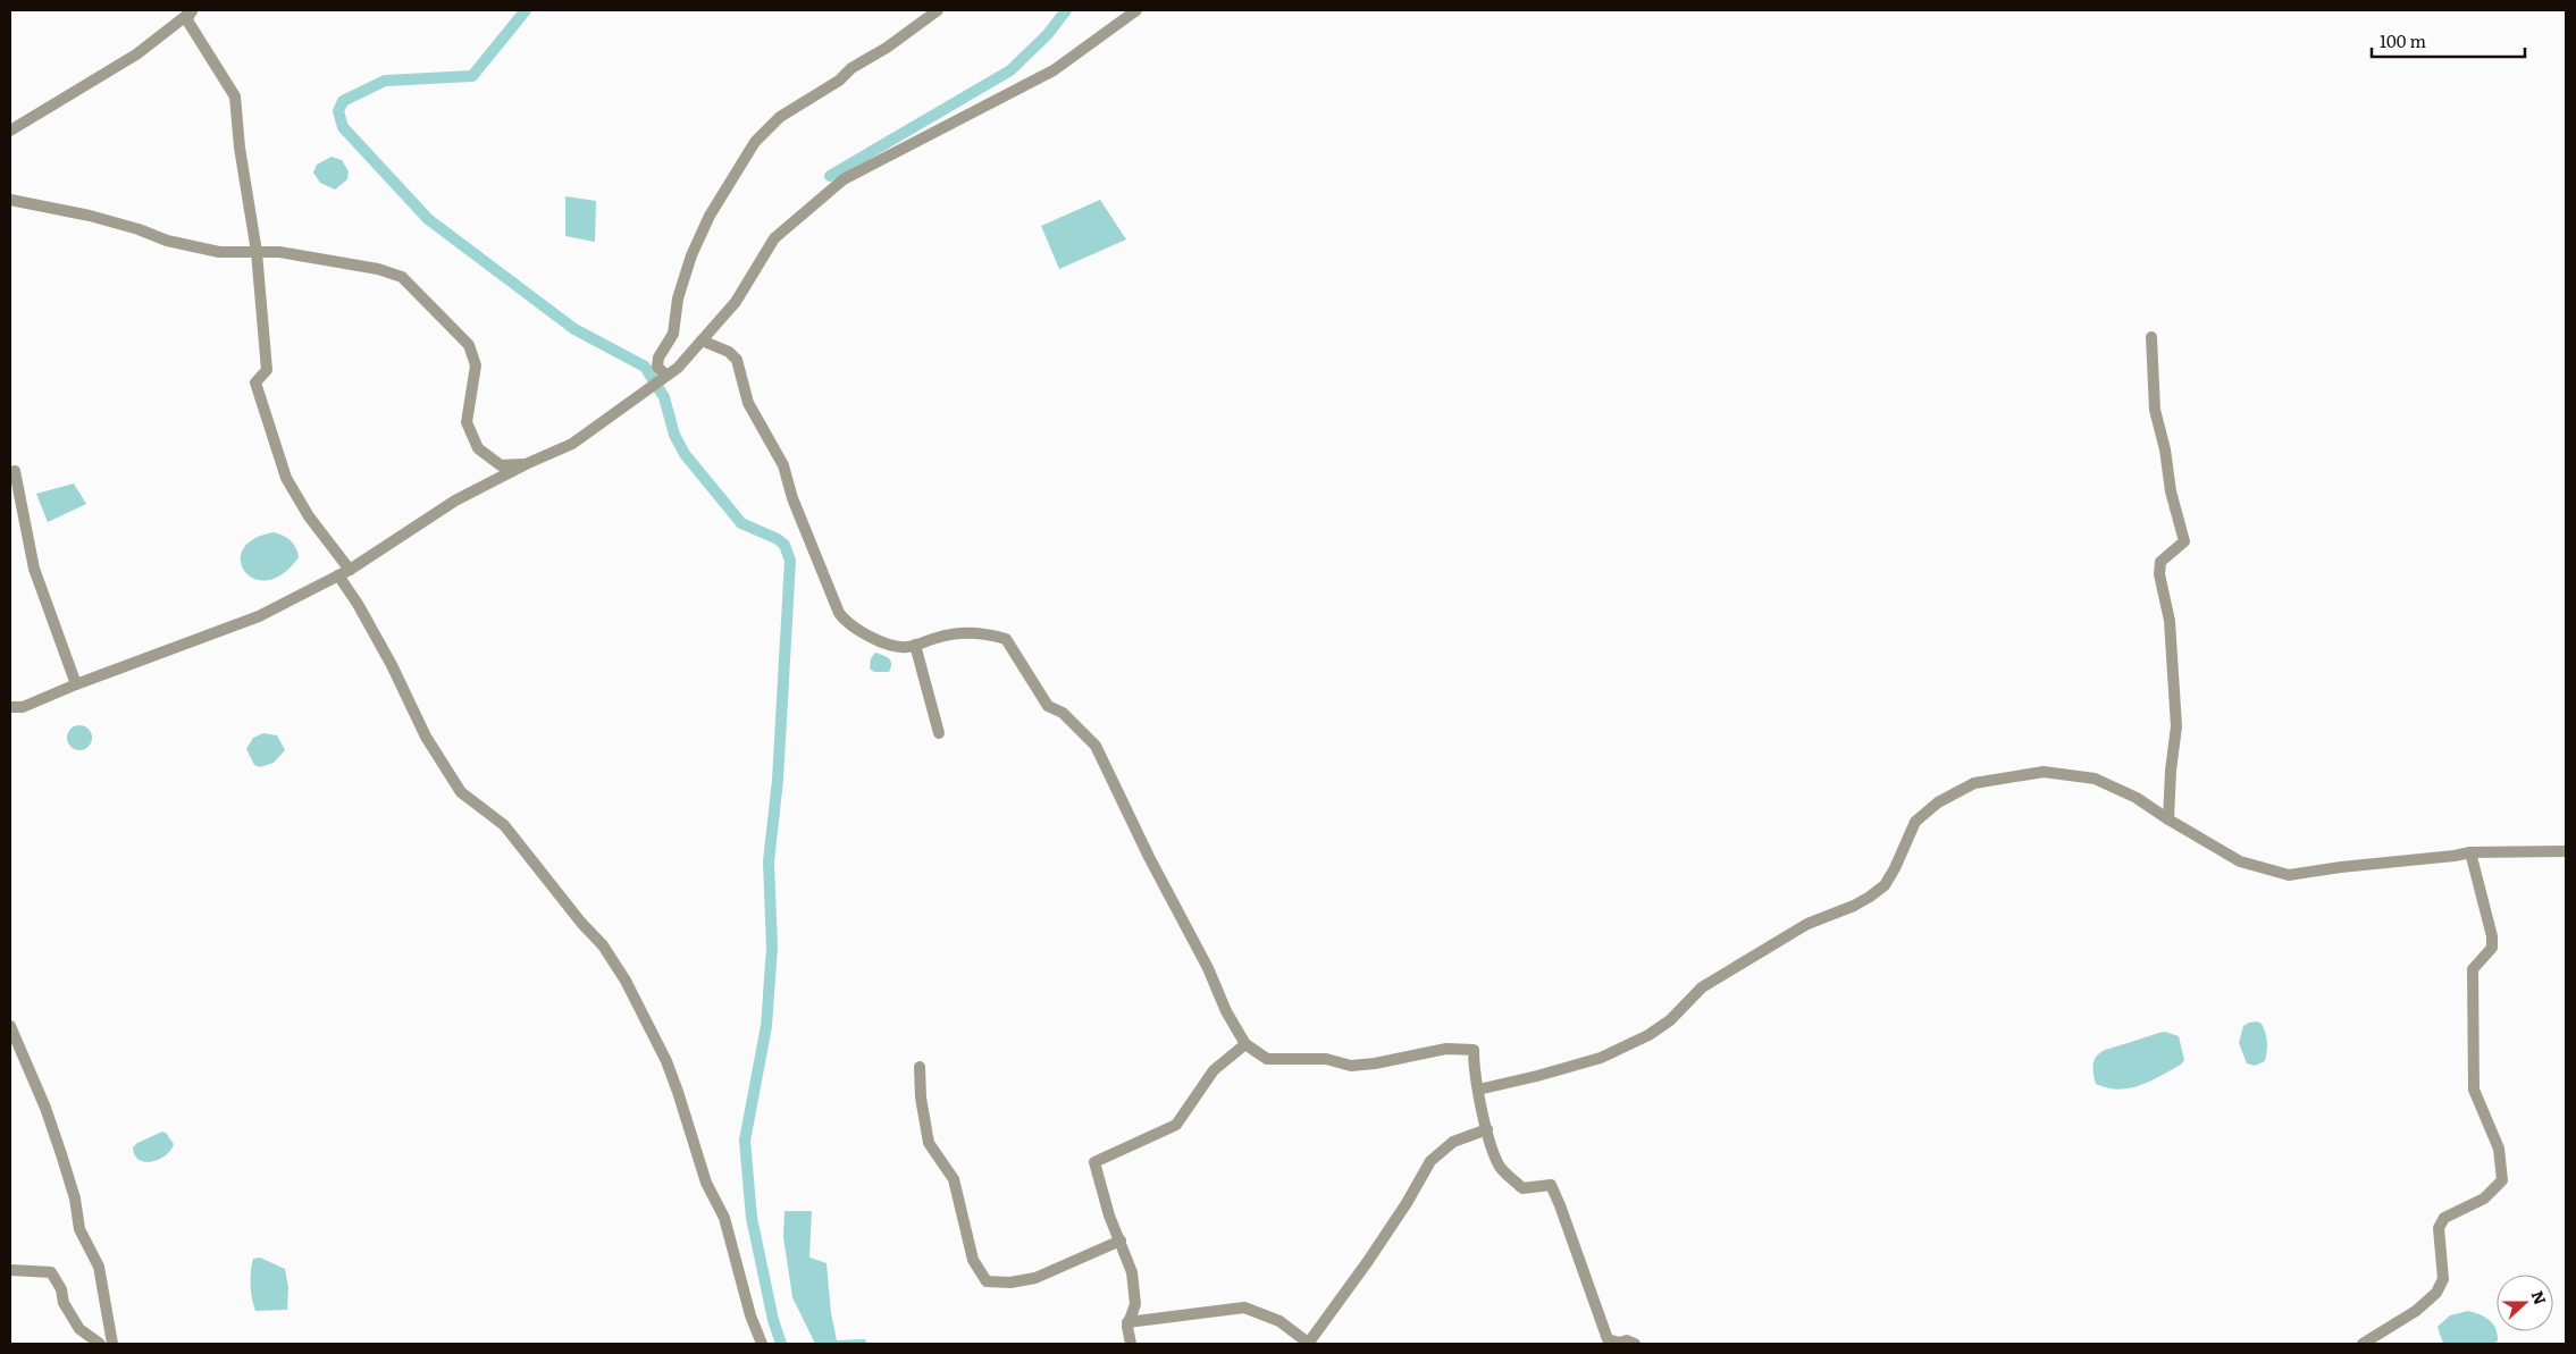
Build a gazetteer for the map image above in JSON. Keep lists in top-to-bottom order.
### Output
{
  "scale_bar": "100 m",
  "north": "right"
}
